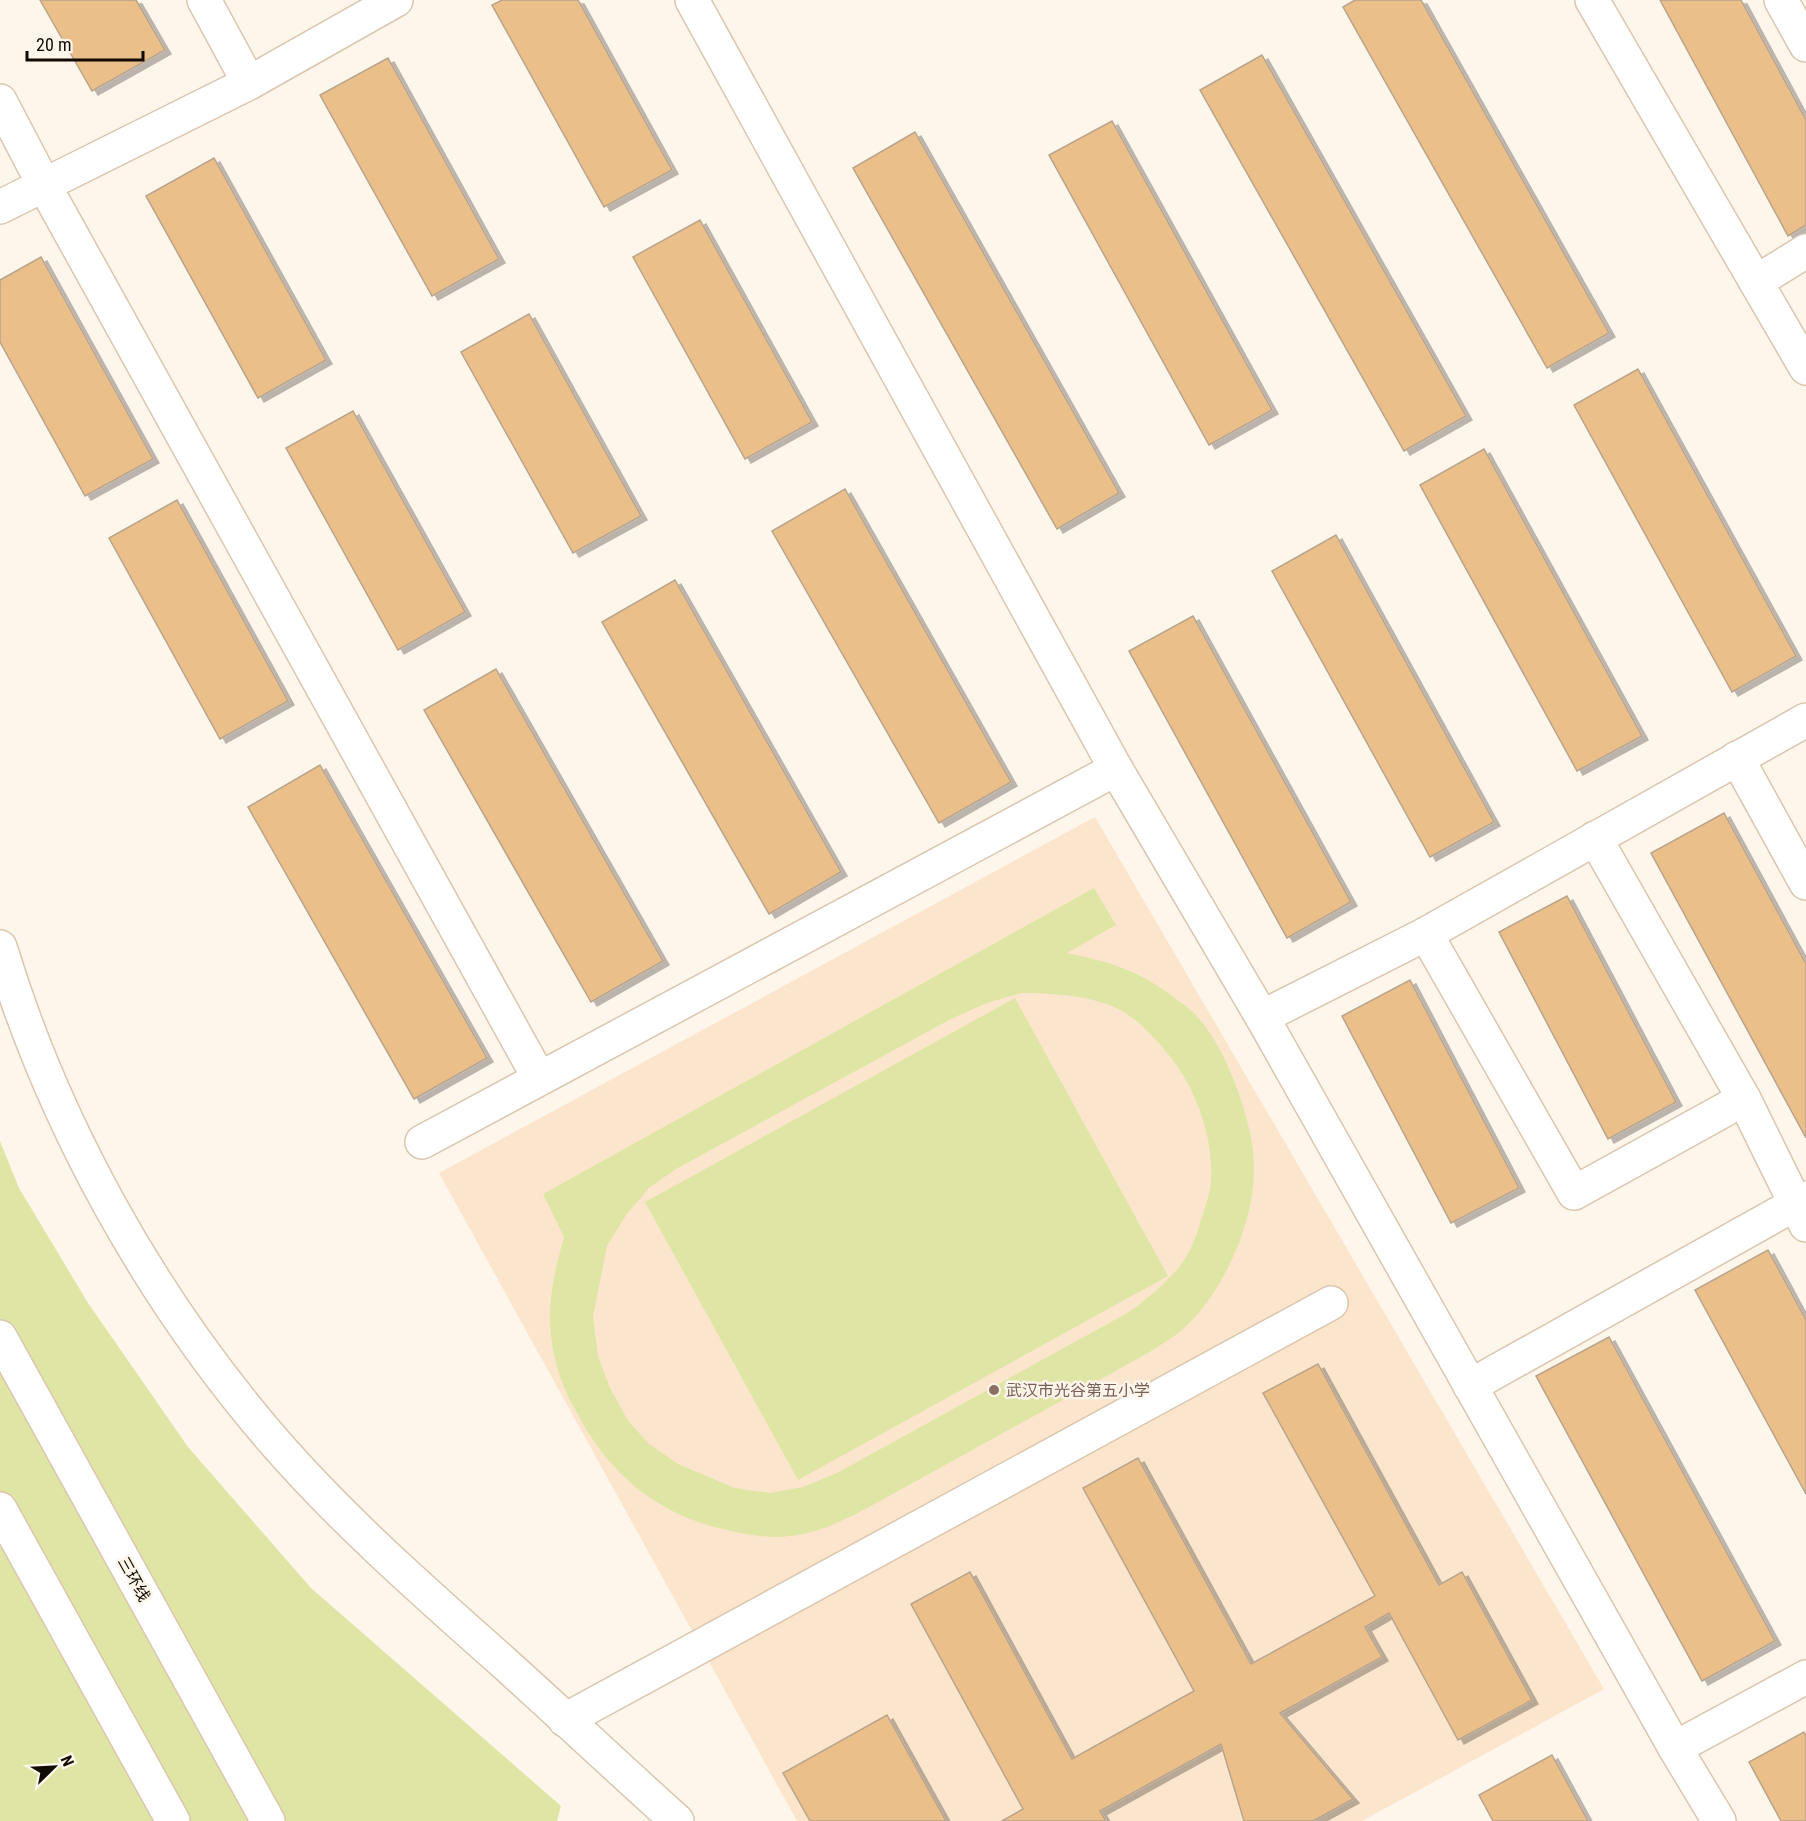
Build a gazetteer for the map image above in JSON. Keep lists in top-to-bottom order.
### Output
{
  "streets": {
    "main road": ["三环线"]
  },
  "places": ["武汉市光谷第五小学"],
  "scale_bar": "20 m",
  "north": "top right"
}
